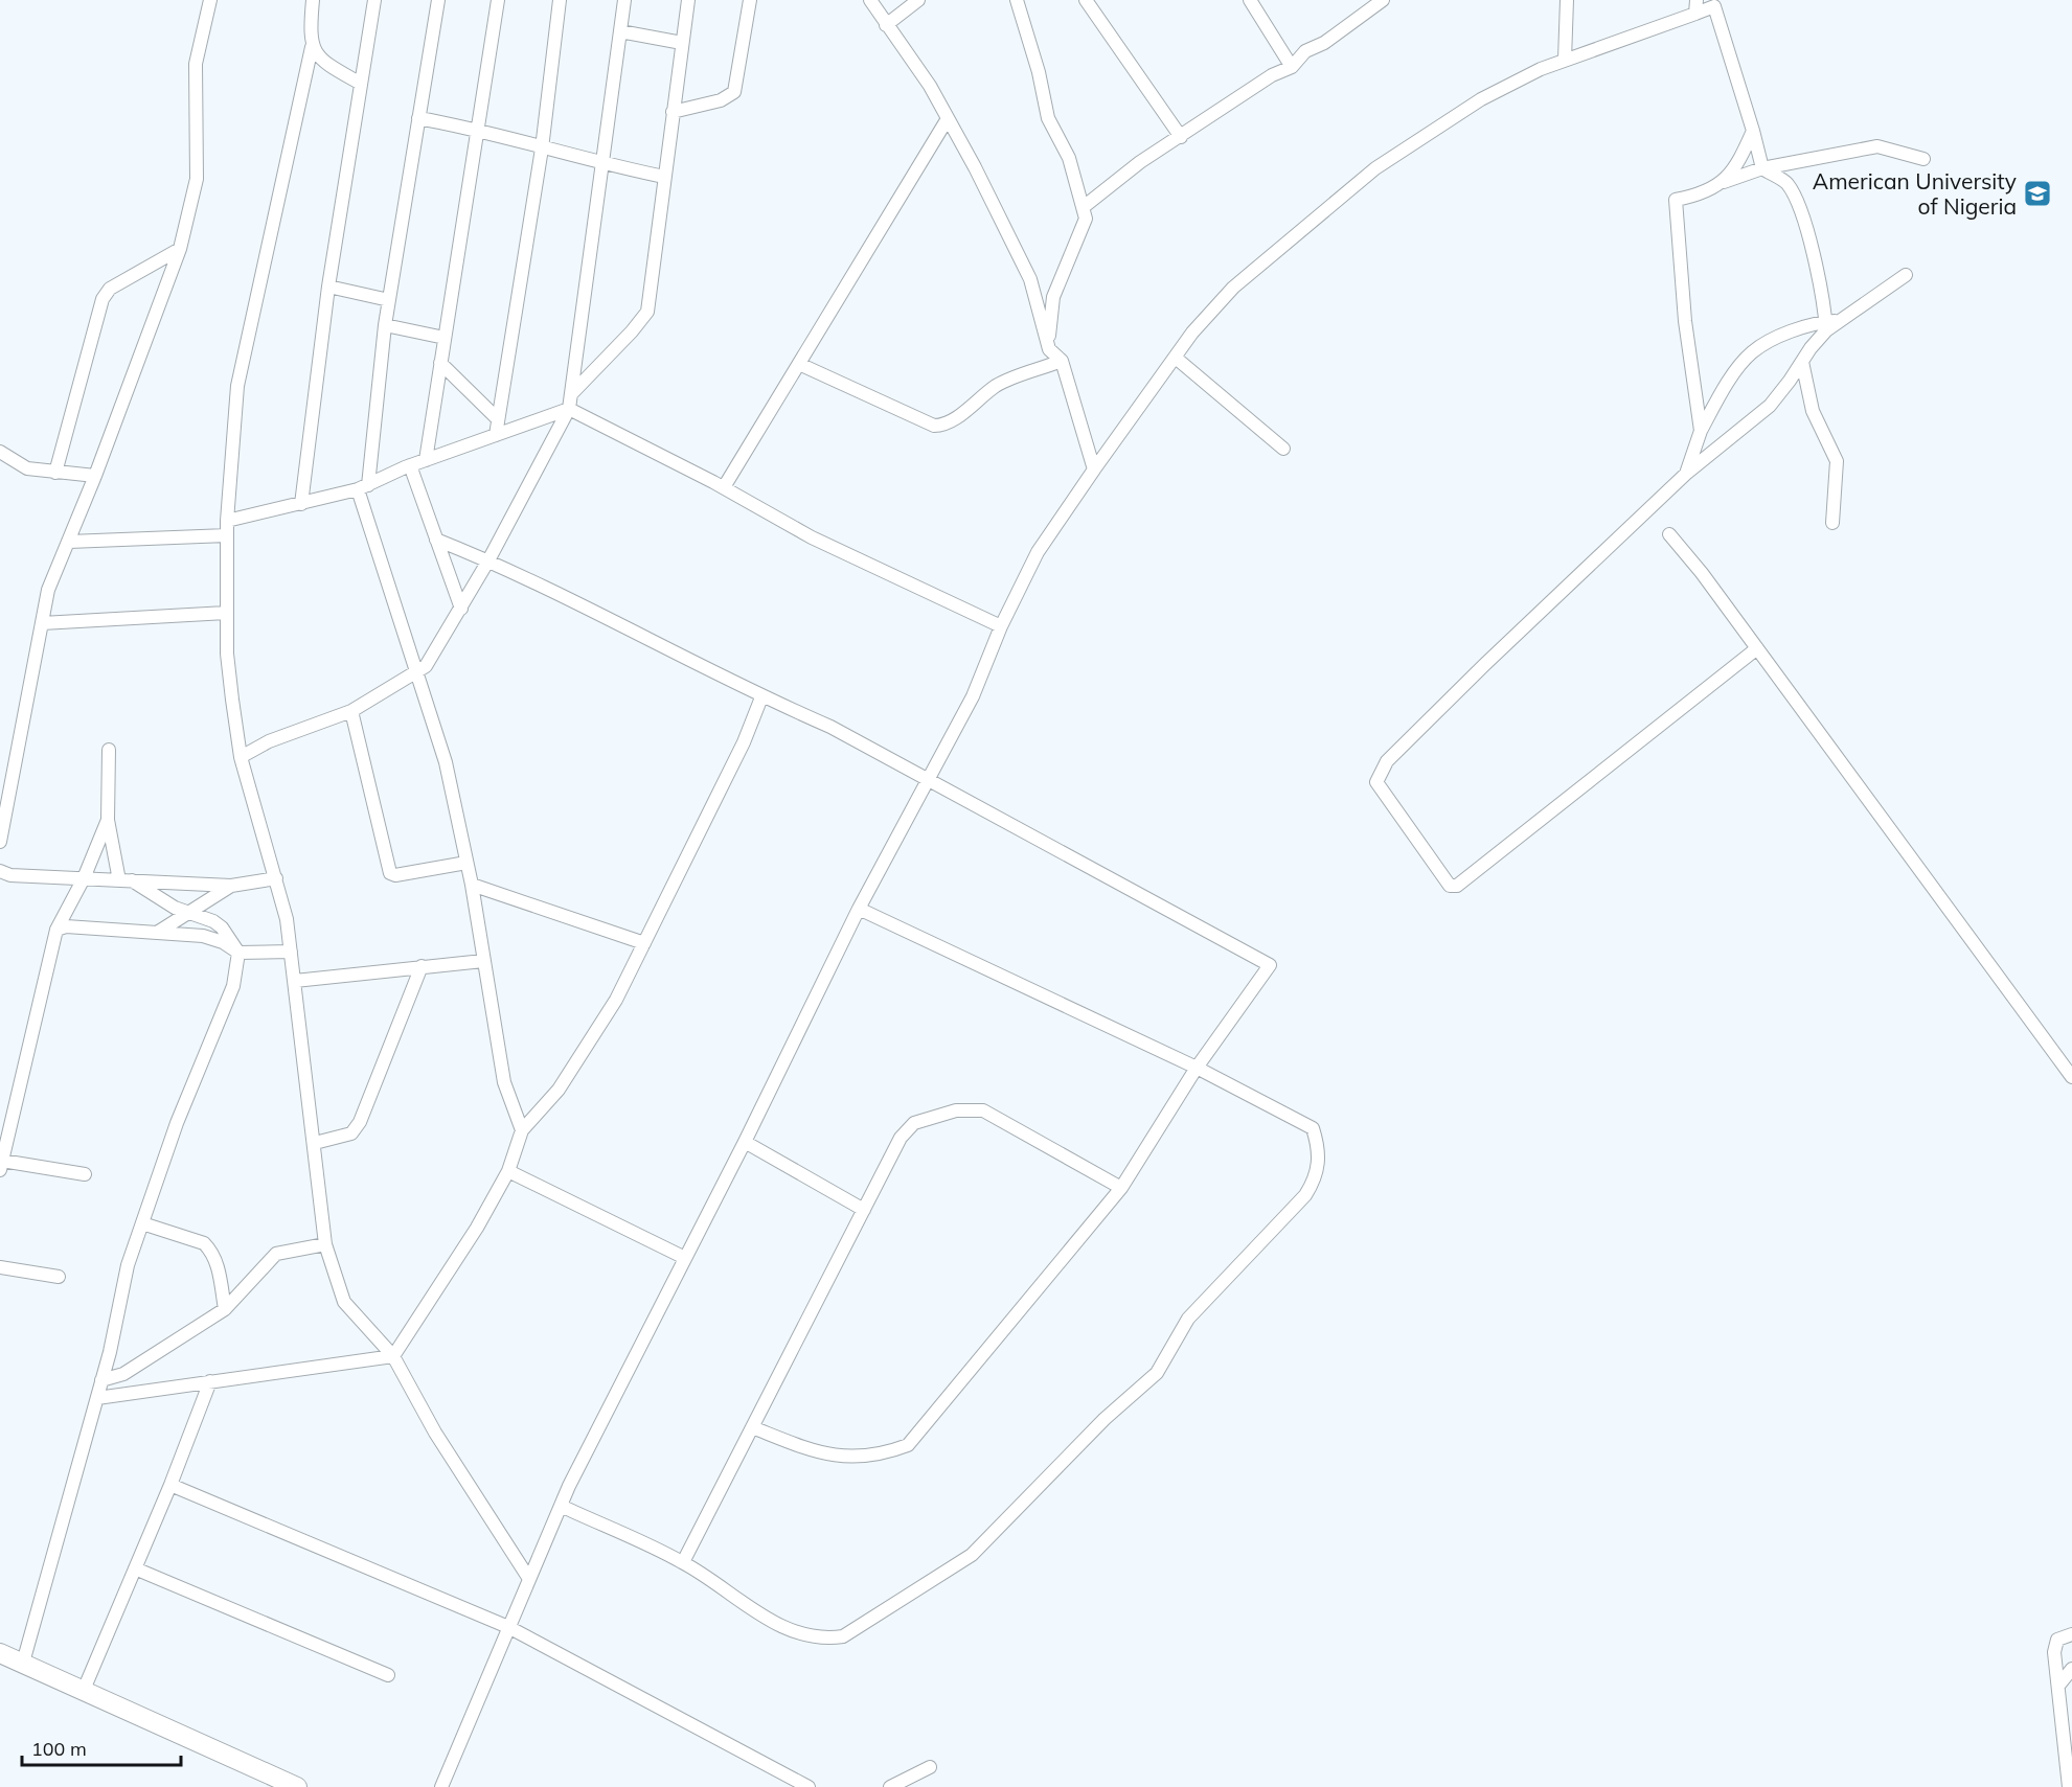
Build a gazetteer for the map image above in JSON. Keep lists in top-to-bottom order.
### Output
{
  "places": {
    "school or university": ["American University of Nigeria"]
  },
  "scale_bar": "100 m"
}
